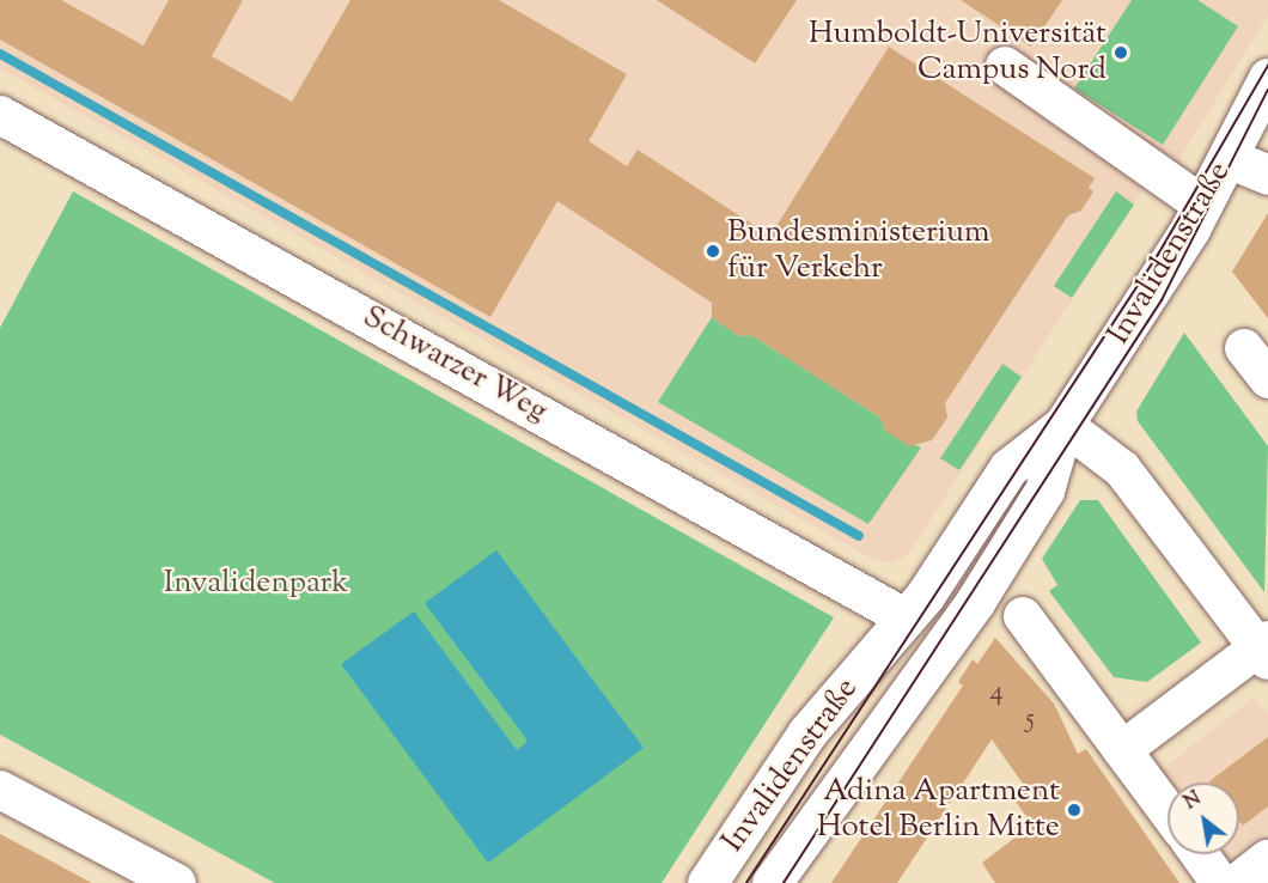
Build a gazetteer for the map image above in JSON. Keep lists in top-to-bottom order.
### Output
{
  "streets": {
    "main road": ["Invalidenstraße"],
    "street": ["Schwarzer Weg"]
  },
  "crossings": [
    ["Invalidenstraße", "Schwarzer Weg"]
  ],
  "parks": ["Invalidenpark"],
  "places": ["Humboldt-Universität Campus Nord", "Bundesministerium für Verkehr", "Adina Apartment Hotel Berlin Mitte"],
  "house_numbers": ["4", "5"],
  "north": "top left"
}
